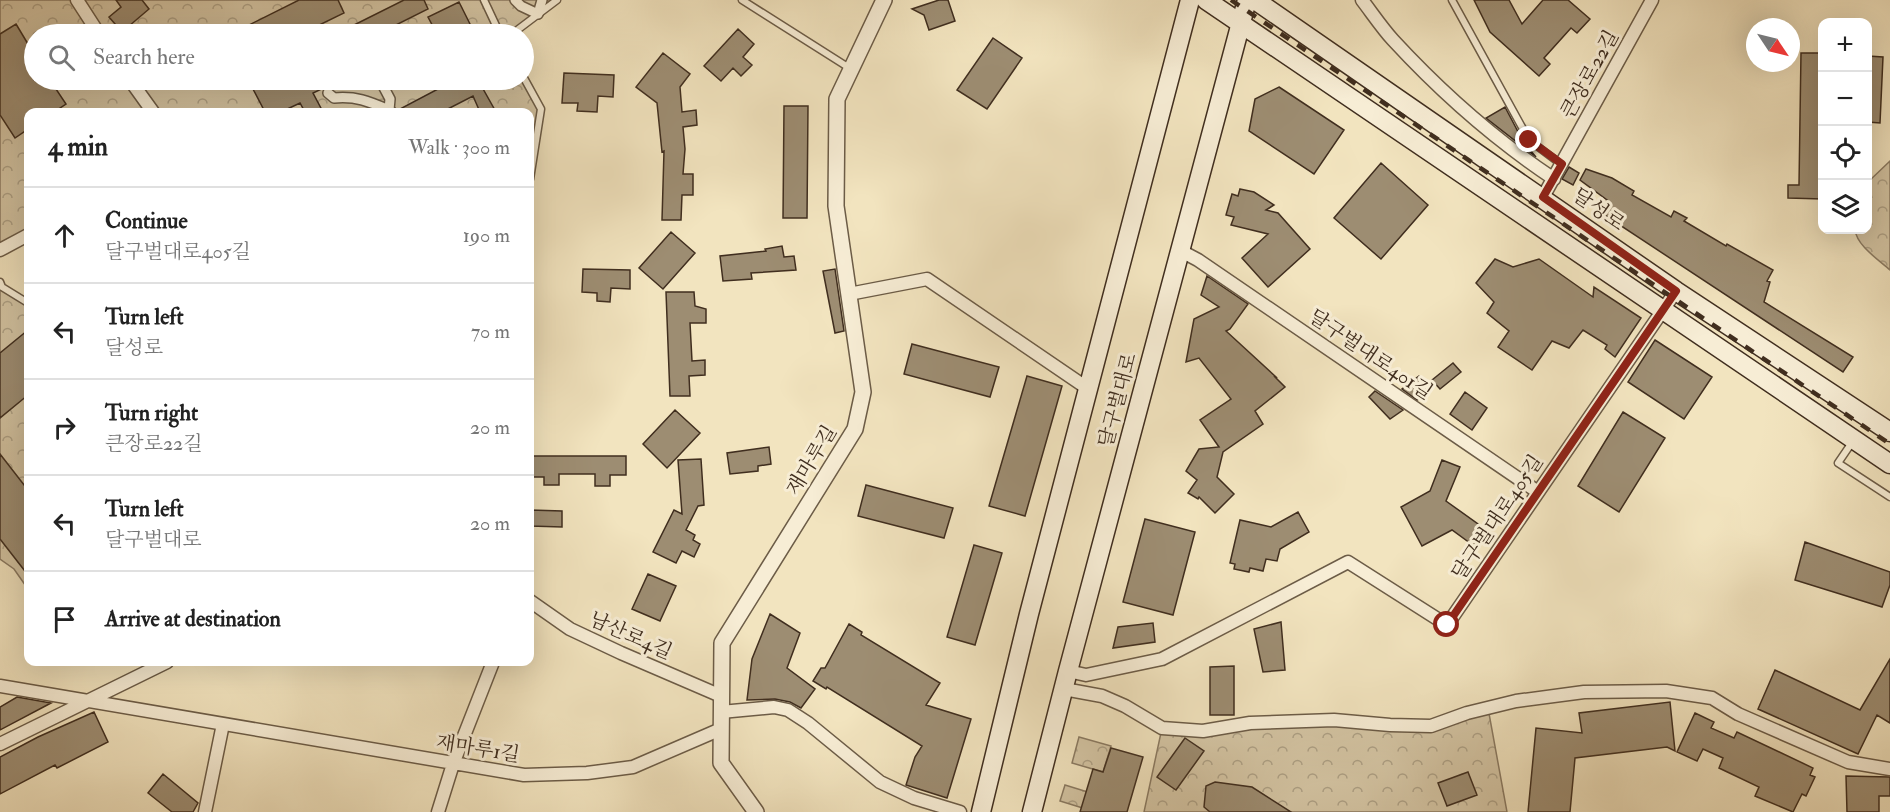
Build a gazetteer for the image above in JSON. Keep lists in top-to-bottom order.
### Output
{
  "streets": {
    "main road": ["달성로", "달구벌대로"],
    "street": [
      "큰장로22길",
      "달구벌대로401길",
      "재마루길",
      "달구벌대로405길",
      "남산로4길",
      "재마루1길"
    ]
  },
  "crossings": [
    ["큰장로22길", "달성로"],
    ["달성로", "달구벌대로405길"],
    ["달구벌대로401길", "달구벌대로"],
    ["달구벌대로401길", "달구벌대로405길"],
    ["달구벌대로", "재마루길"],
    ["달구벌대로", "달구벌대로405길"],
    ["재마루길", "남산로4길"],
    ["재마루길", "재마루1길"]
  ],
  "north": "bottom right",
  "page": {
    "map_buttons": ["+", "−"],
    "search": "Search here",
    "heading": ["4 min", "Walk · 300 m"],
    "list": [
      ["Continue", "달구벌대로405길", "190 m"],
      ["Turn left", "달성로", "70 m"],
      ["Turn right", "큰장로22길", "20 m"],
      ["Turn left", "달구벌대로", "20 m"],
      "Arrive at destination"
    ]
  }
}
